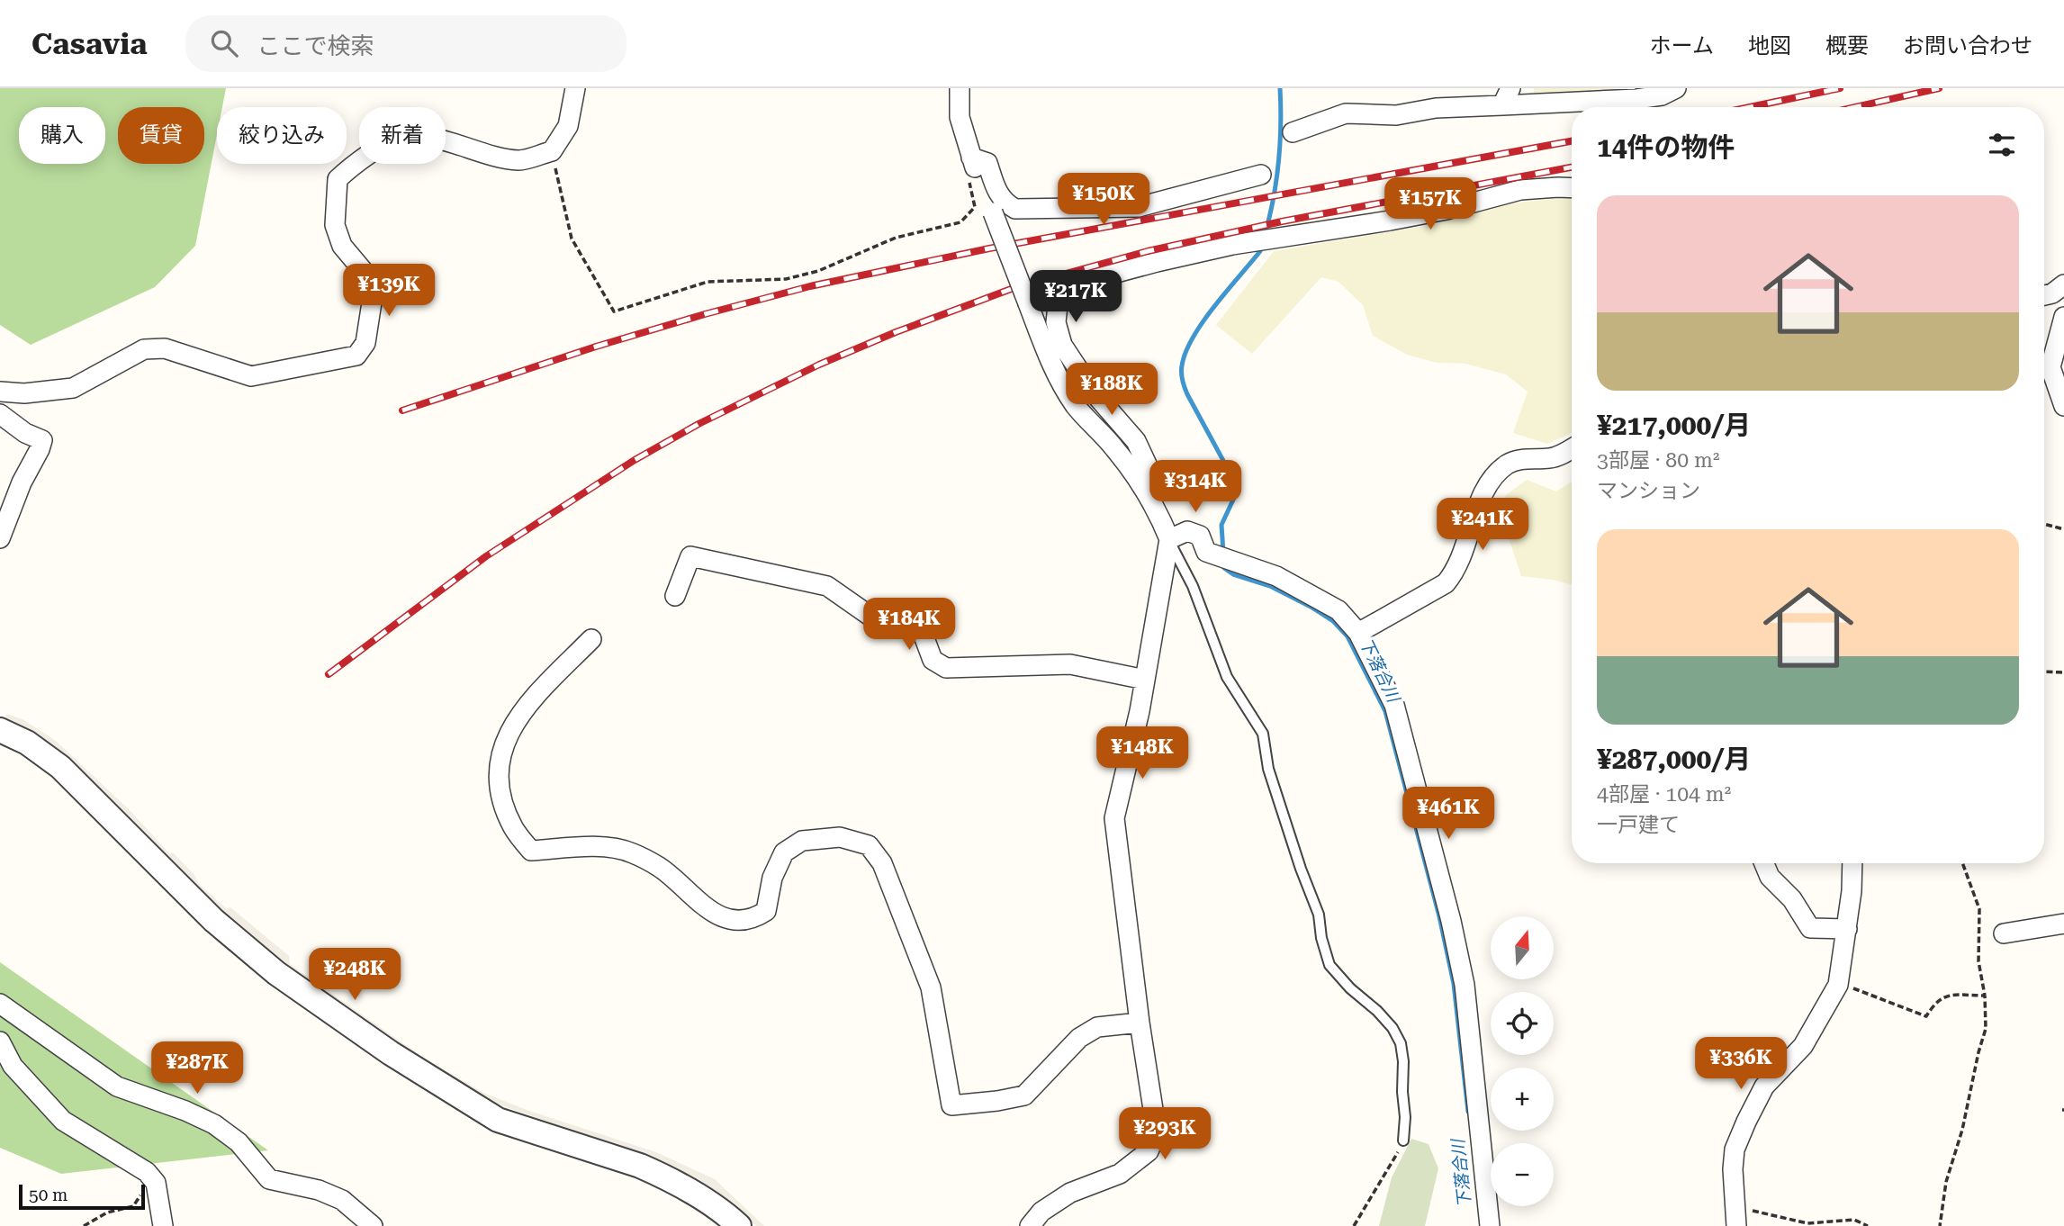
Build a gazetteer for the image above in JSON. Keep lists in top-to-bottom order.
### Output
{
  "water": ["下落合川"],
  "scale_bar": "50 m",
  "north": "top",
  "page": {
    "header": "Casavia",
    "search": "ここで検索",
    "nav": [
      "ホーム",
      "地図",
      "概要",
      "お問い合わせ"
    ],
    "chip": [
      "購入",
      "賃貸",
      "絞り込み",
      "新着"
    ],
    "heading": "14件の物件",
    "price": [
      "¥150K",
      "¥157K",
      "¥139K",
      "¥217K",
      "¥188K",
      "¥314K",
      "¥241K",
      "¥184K",
      "¥148K",
      "¥461K",
      "¥248K",
      "¥336K",
      "¥287K",
      "¥293K"
    ],
    "list": [
      {
        "name": "¥217,000/月",
        "note": "3部屋 · 80 m² · マンション"
      },
      {
        "name": "¥287,000/月",
        "note": "4部屋 · 104 m² · 一戸建て"
      }
    ],
    "map_buttons": ["+", "−"],
    "scale": "50 m"
  }
}
